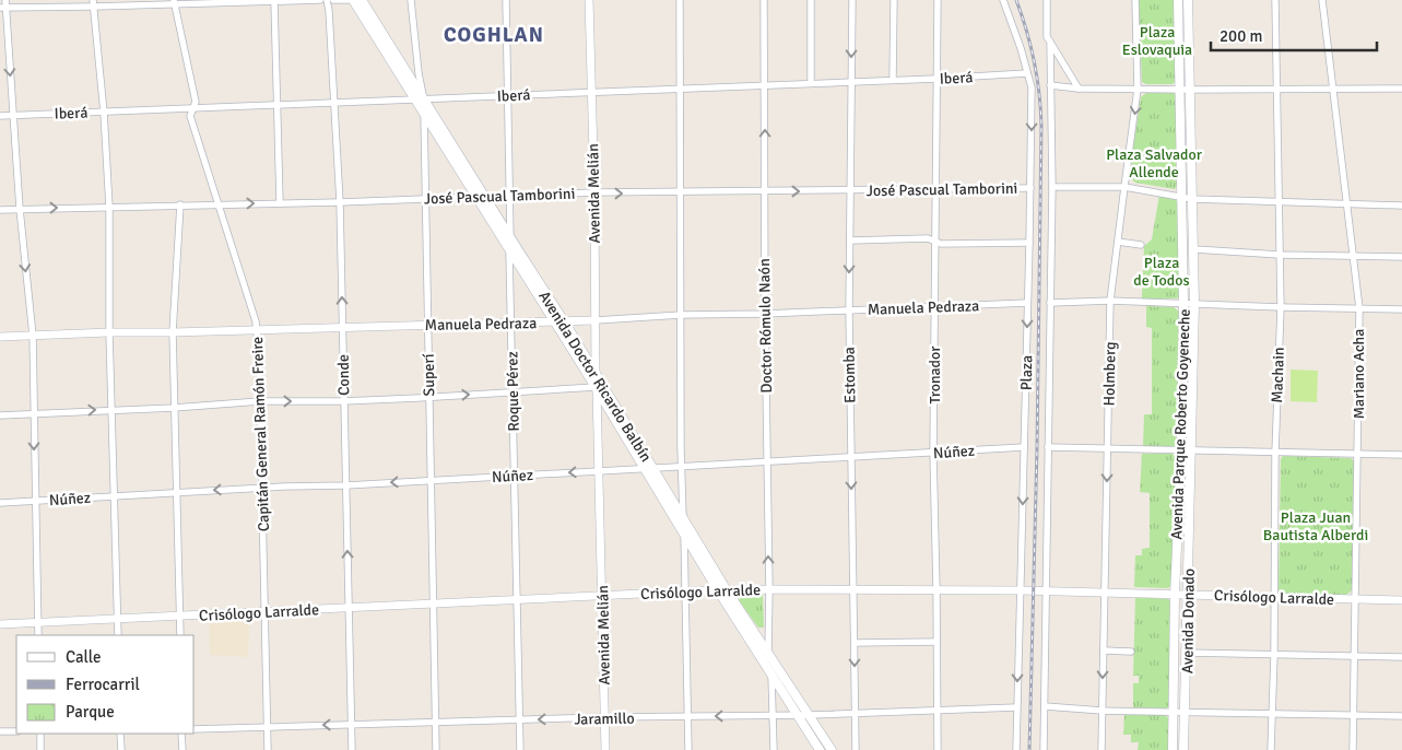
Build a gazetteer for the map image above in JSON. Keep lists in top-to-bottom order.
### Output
{
  "streets": {
    "main road": ["Avenida Doctor Ricardo Balbín", "Avenida Parque Roberto Goyeneche", "Avenida Donado"],
    "street": [
      "Iberá",
      "José Pascual Tamborini",
      "Avenida Melián",
      "Manuela Pedraza",
      "Doctor Rómulo Naón",
      "Plaza",
      "Holmberg",
      "Mariano Acha",
      "Conde",
      "Superí",
      "Estomba",
      "Tronador",
      "Machain",
      "Roque Pérez",
      "Capitán General Ramón Freire",
      "Núñez",
      "Crisólogo Larralde",
      "Jaramillo"
    ]
  },
  "crossings": [
    ["Iberá", "Avenida Melián"],
    ["Iberá", "Doctor Rómulo Naón"],
    ["Iberá", "Plaza"],
    ["Iberá", "Conde"],
    ["Iberá", "Estomba"],
    ["Iberá", "Tronador"],
    ["Iberá", "Avenida Doctor Ricardo Balbín"],
    ["Iberá", "Roque Pérez"],
    ["Iberá", "Capitán General Ramón Freire"],
    ["José Pascual Tamborini", "Avenida Melián"],
    ["José Pascual Tamborini", "Doctor Rómulo Naón"],
    ["José Pascual Tamborini", "Plaza"],
    ["José Pascual Tamborini", "Conde"],
    ["José Pascual Tamborini", "Superí"],
    ["José Pascual Tamborini", "Estomba"],
    ["José Pascual Tamborini", "Tronador"],
    ["José Pascual Tamborini", "Avenida Doctor Ricardo Balbín"],
    ["José Pascual Tamborini", "Roque Pérez"],
    ["José Pascual Tamborini", "Capitán General Ramón Freire"],
    ["Avenida Melián", "Manuela Pedraza"],
    ["Avenida Melián", "Avenida Doctor Ricardo Balbín"],
    ["Avenida Melián", "Núñez"],
    ["Avenida Melián", "Crisólogo Larralde"],
    ["Avenida Melián", "Jaramillo"],
    ["Manuela Pedraza", "Doctor Rómulo Naón"],
    ["Manuela Pedraza", "Plaza"],
    ["Manuela Pedraza", "Conde"],
    ["Manuela Pedraza", "Superí"],
    ["Manuela Pedraza", "Estomba"],
    ["Manuela Pedraza", "Tronador"],
    ["Manuela Pedraza", "Avenida Doctor Ricardo Balbín"],
    ["Manuela Pedraza", "Roque Pérez"],
    ["Manuela Pedraza", "Capitán General Ramón Freire"],
    ["Doctor Rómulo Naón", "Avenida Doctor Ricardo Balbín"],
    ["Doctor Rómulo Naón", "Núñez"],
    ["Doctor Rómulo Naón", "Crisólogo Larralde"],
    ["Plaza", "Núñez"],
    ["Plaza", "Crisólogo Larralde"],
    ["Plaza", "Jaramillo"],
    ["Holmberg", "Crisólogo Larralde"],
    ["Mariano Acha", "Crisólogo Larralde"],
    ["Conde", "Núñez"],
    ["Conde", "Crisólogo Larralde"],
    ["Conde", "Jaramillo"],
    ["Superí", "Avenida Doctor Ricardo Balbín"],
    ["Superí", "Núñez"],
    ["Superí", "Crisólogo Larralde"],
    ["Superí", "Jaramillo"],
    ["Estomba", "Núñez"],
    ["Estomba", "Crisólogo Larralde"],
    ["Estomba", "Jaramillo"],
    ["Tronador", "Núñez"],
    ["Tronador", "Crisólogo Larralde"],
    ["Tronador", "Jaramillo"],
    ["Machain", "Crisólogo Larralde"],
    ["Avenida Doctor Ricardo Balbín", "Roque Pérez"],
    ["Avenida Doctor Ricardo Balbín", "Núñez"],
    ["Avenida Doctor Ricardo Balbín", "Crisólogo Larralde"],
    ["Avenida Doctor Ricardo Balbín", "Jaramillo"],
    ["Roque Pérez", "Núñez"],
    ["Roque Pérez", "Crisólogo Larralde"],
    ["Roque Pérez", "Jaramillo"],
    ["Avenida Parque Roberto Goyeneche", "Crisólogo Larralde"],
    ["Capitán General Ramón Freire", "Núñez"],
    ["Capitán General Ramón Freire", "Crisólogo Larralde"],
    ["Capitán General Ramón Freire", "Jaramillo"],
    ["Crisólogo Larralde", "Avenida Donado"]
  ],
  "one_way": ["Doctor Rómulo Naón", "Holmberg"],
  "districts": ["COGHLAN"],
  "parks": [
    "Plaza Eslovaquia",
    "Plaza Salvador Allende",
    "Plaza de Todos",
    "Plaza Juan Bautista Alberdi"
  ],
  "legend": ["Calle", "Ferrocarril", "Parque"],
  "scale_bar": "200 m"
}
